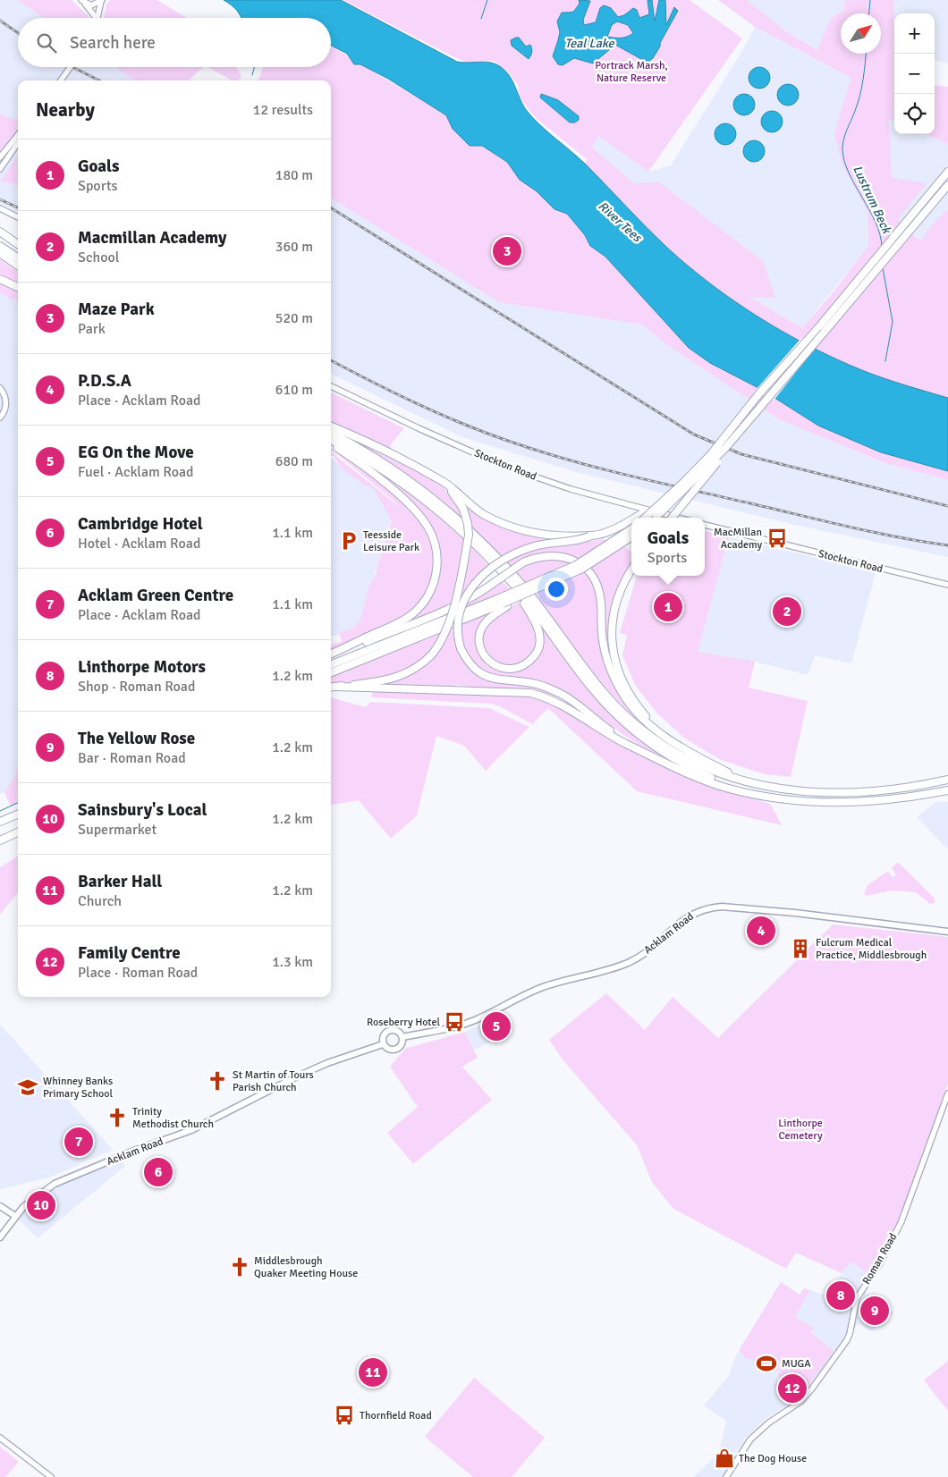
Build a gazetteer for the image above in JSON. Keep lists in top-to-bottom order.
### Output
{
  "streets": {
    "main road": ["Acklam Road"],
    "street": ["Stockton Road", "Roman Road"]
  },
  "water": ["Teal Lake", "Lustrum Beck", "River Tees"],
  "parks": ["Portrack Marsh, Nature Reserve", "Linthorpe Cemetery"],
  "places": {
    "bus stop": ["MacMillan Academy", "Roseberry Hotel", "Thornfield Road"],
    "parking": ["Teesside Leisure Park"],
    "building": ["Fulcrum Medical Practice, Middlesbrough"],
    "church": ["St Martin of Tours Parish Church", "Trinity Methodist Church", "Middlesbrough Quaker Meeting House"],
    "school or university": ["Whinney Banks Primary School"],
    "sports": ["MUGA"],
    "shop": ["The Dog House"]
  },
  "north": "top right",
  "page": {
    "map_buttons": ["+", "−"],
    "search": "Search here",
    "heading": ["Nearby", "12 results"],
    "list": [
      {
        "mark": "1",
        "name": "Goals",
        "note": "Sports",
        "value": "180 m"
      },
      {
        "mark": "2",
        "name": "Macmillan Academy",
        "note": "School",
        "value": "360 m"
      },
      {
        "mark": "3",
        "name": "Maze Park",
        "note": "Park",
        "value": "520 m"
      },
      {
        "mark": "4",
        "name": "P.D.S.A",
        "note": "Place · Acklam Road",
        "value": "610 m"
      },
      {
        "mark": "5",
        "name": "EG On the Move",
        "note": "Fuel · Acklam Road",
        "value": "680 m"
      },
      {
        "mark": "6",
        "name": "Cambridge Hotel",
        "note": "Hotel · Acklam Road",
        "value": "1.1 km"
      },
      {
        "mark": "7",
        "name": "Acklam Green Centre",
        "note": "Place · Acklam Road",
        "value": "1.1 km"
      },
      {
        "mark": "8",
        "name": "Linthorpe Motors",
        "note": "Shop · Roman Road",
        "value": "1.2 km"
      },
      {
        "mark": "9",
        "name": "The Yellow Rose",
        "note": "Bar · Roman Road",
        "value": "1.2 km"
      },
      {
        "mark": "10",
        "name": "Sainsbury's Local",
        "note": "Supermarket",
        "value": "1.2 km"
      },
      {
        "mark": "11",
        "name": "Barker Hall",
        "note": "Church",
        "value": "1.2 km"
      },
      {
        "mark": "12",
        "name": "Family Centre",
        "note": "Place · Roman Road",
        "value": "1.3 km"
      }
    ],
    "pins": [
      "3",
      "1",
      "2",
      "4",
      "5",
      "7",
      "6",
      "10",
      "8",
      "9",
      "11",
      "12"
    ],
    "popup": ["Goals", "Sports"]
  }
}
